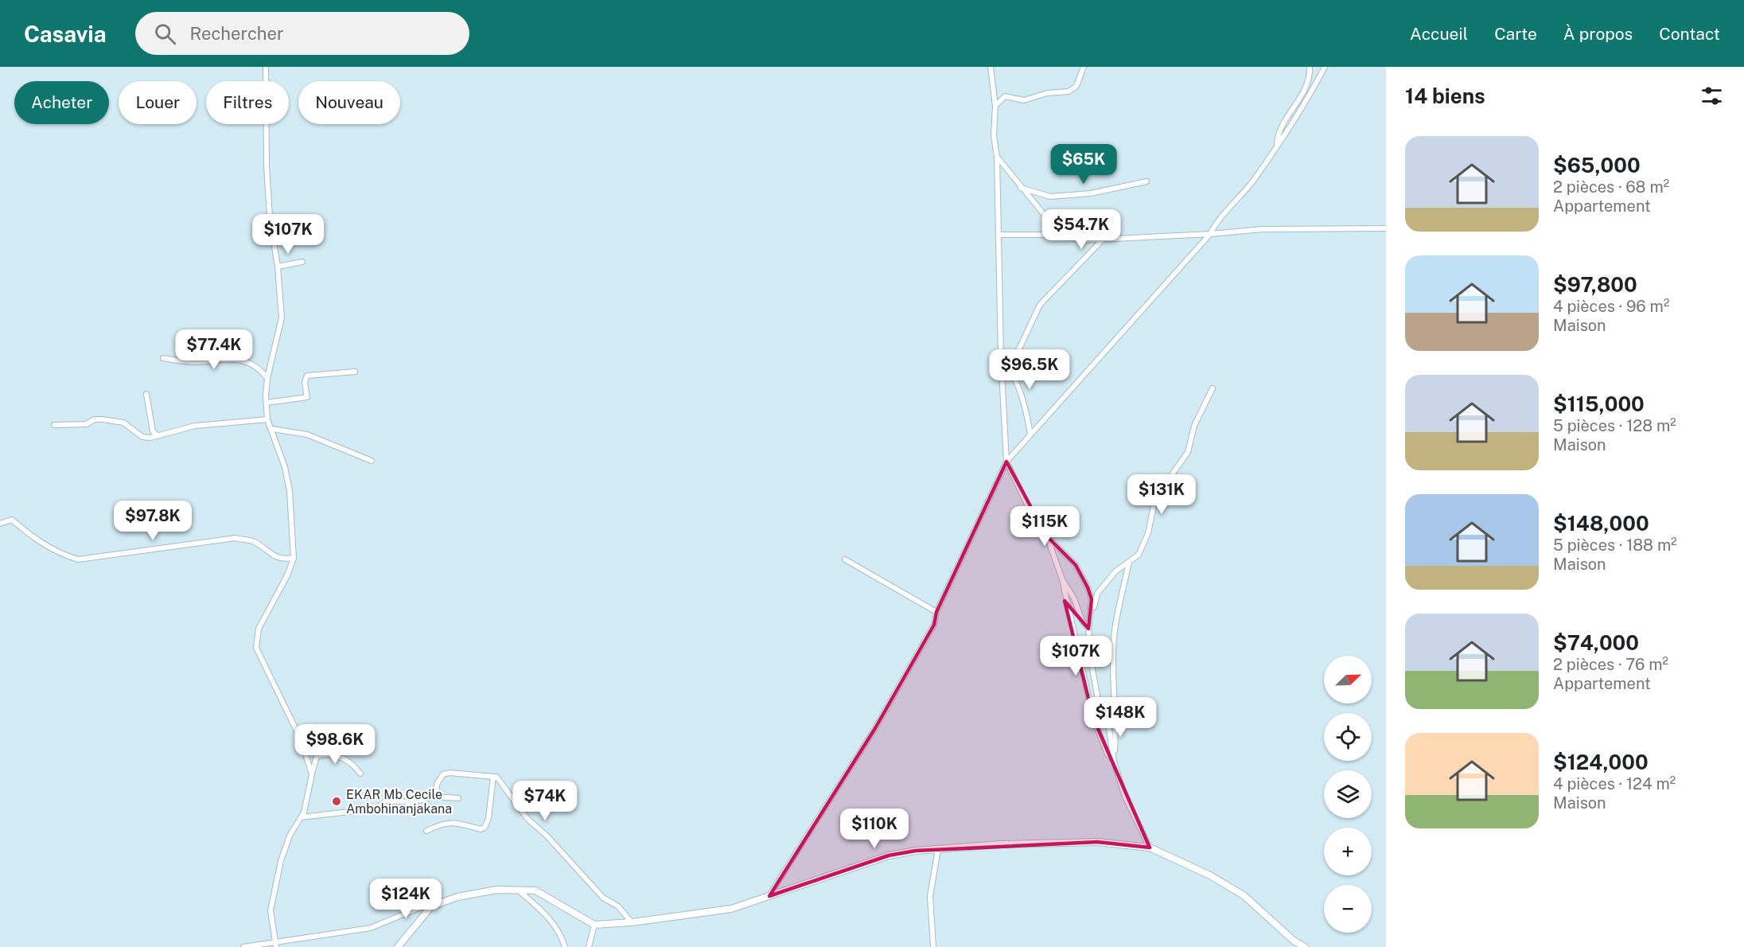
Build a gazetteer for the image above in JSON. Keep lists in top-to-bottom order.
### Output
{
  "places": ["EKAR Mb Cecile Ambohinanjakana"],
  "north": "top right",
  "page": {
    "header": "Casavia",
    "search": "Rechercher",
    "nav": [
      "Accueil",
      "Carte",
      "À propos",
      "Contact"
    ],
    "heading": "14 biens",
    "chip": [
      "Acheter",
      "Louer",
      "Filtres",
      "Nouveau"
    ],
    "list": [
      {
        "name": "$65,000",
        "note": "2 pièces · 68 m² · Appartement"
      },
      {
        "name": "$97,800",
        "note": "4 pièces · 96 m² · Maison"
      },
      {
        "name": "$115,000",
        "note": "5 pièces · 128 m² · Maison"
      },
      {
        "name": "$148,000",
        "note": "5 pièces · 188 m² · Maison"
      },
      {
        "name": "$74,000",
        "note": "2 pièces · 76 m² · Appartement"
      },
      {
        "name": "$124,000",
        "note": "4 pièces · 124 m² · Maison"
      }
    ],
    "price": [
      "$65K",
      "$54.7K",
      "$107K",
      "$77.4K",
      "$96.5K",
      "$131K",
      "$97.8K",
      "$115K",
      "$107K",
      "$148K",
      "$98.6K",
      "$74K",
      "$110K",
      "$124K"
    ],
    "map_buttons": ["+", "−"]
  }
}
